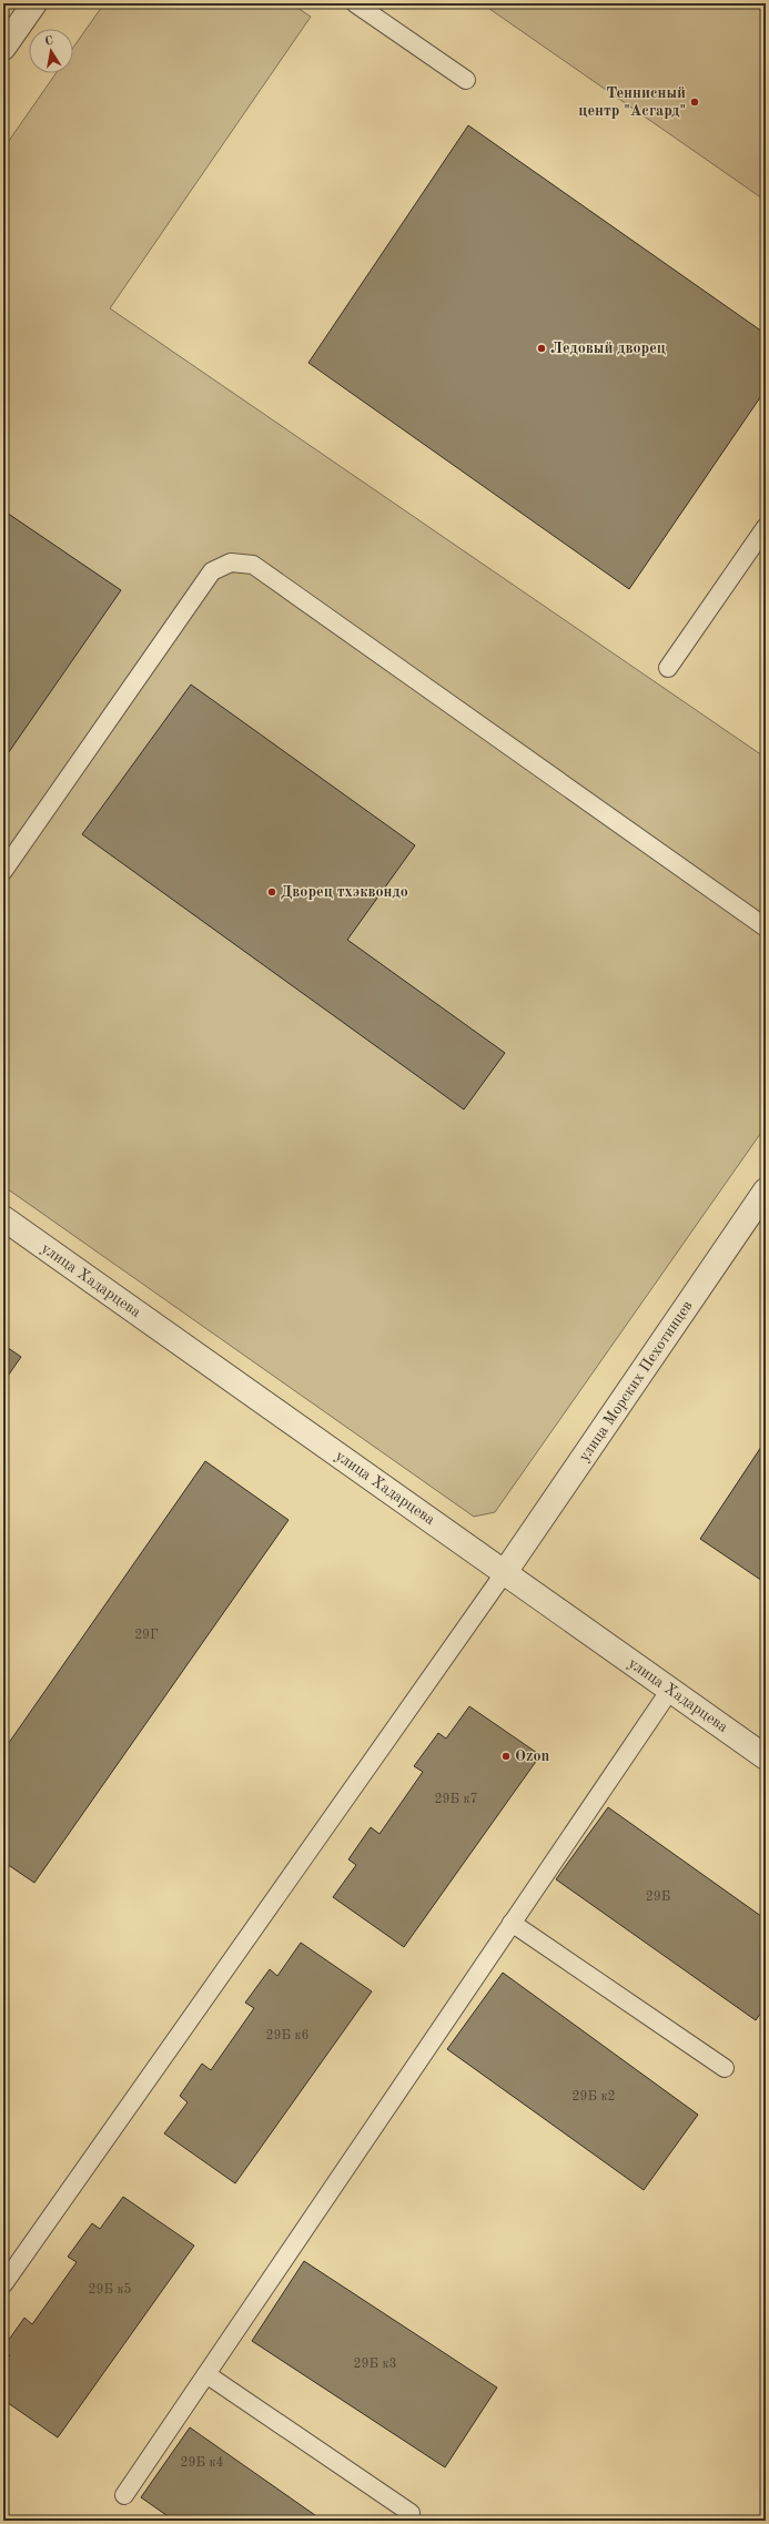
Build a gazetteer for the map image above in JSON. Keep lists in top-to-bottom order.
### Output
{
  "streets": {
    "street": ["улица Хадарцева", "улица Морских Пехотинцев"]
  },
  "crossings": [
    ["улица Хадарцева", "улица Морских Пехотинцев"]
  ],
  "places": [
    "Теннисный центр \"Асгард\"",
    "Ледовый дворец",
    "Дворец тхэквондо",
    "Ozon"
  ],
  "house_numbers": [
    "29Г",
    "29Б к7",
    "29Б",
    "29Б к6",
    "29Б к2",
    "29Б к5",
    "29Б к3",
    "29Б к4"
  ],
  "north": "top"
}
